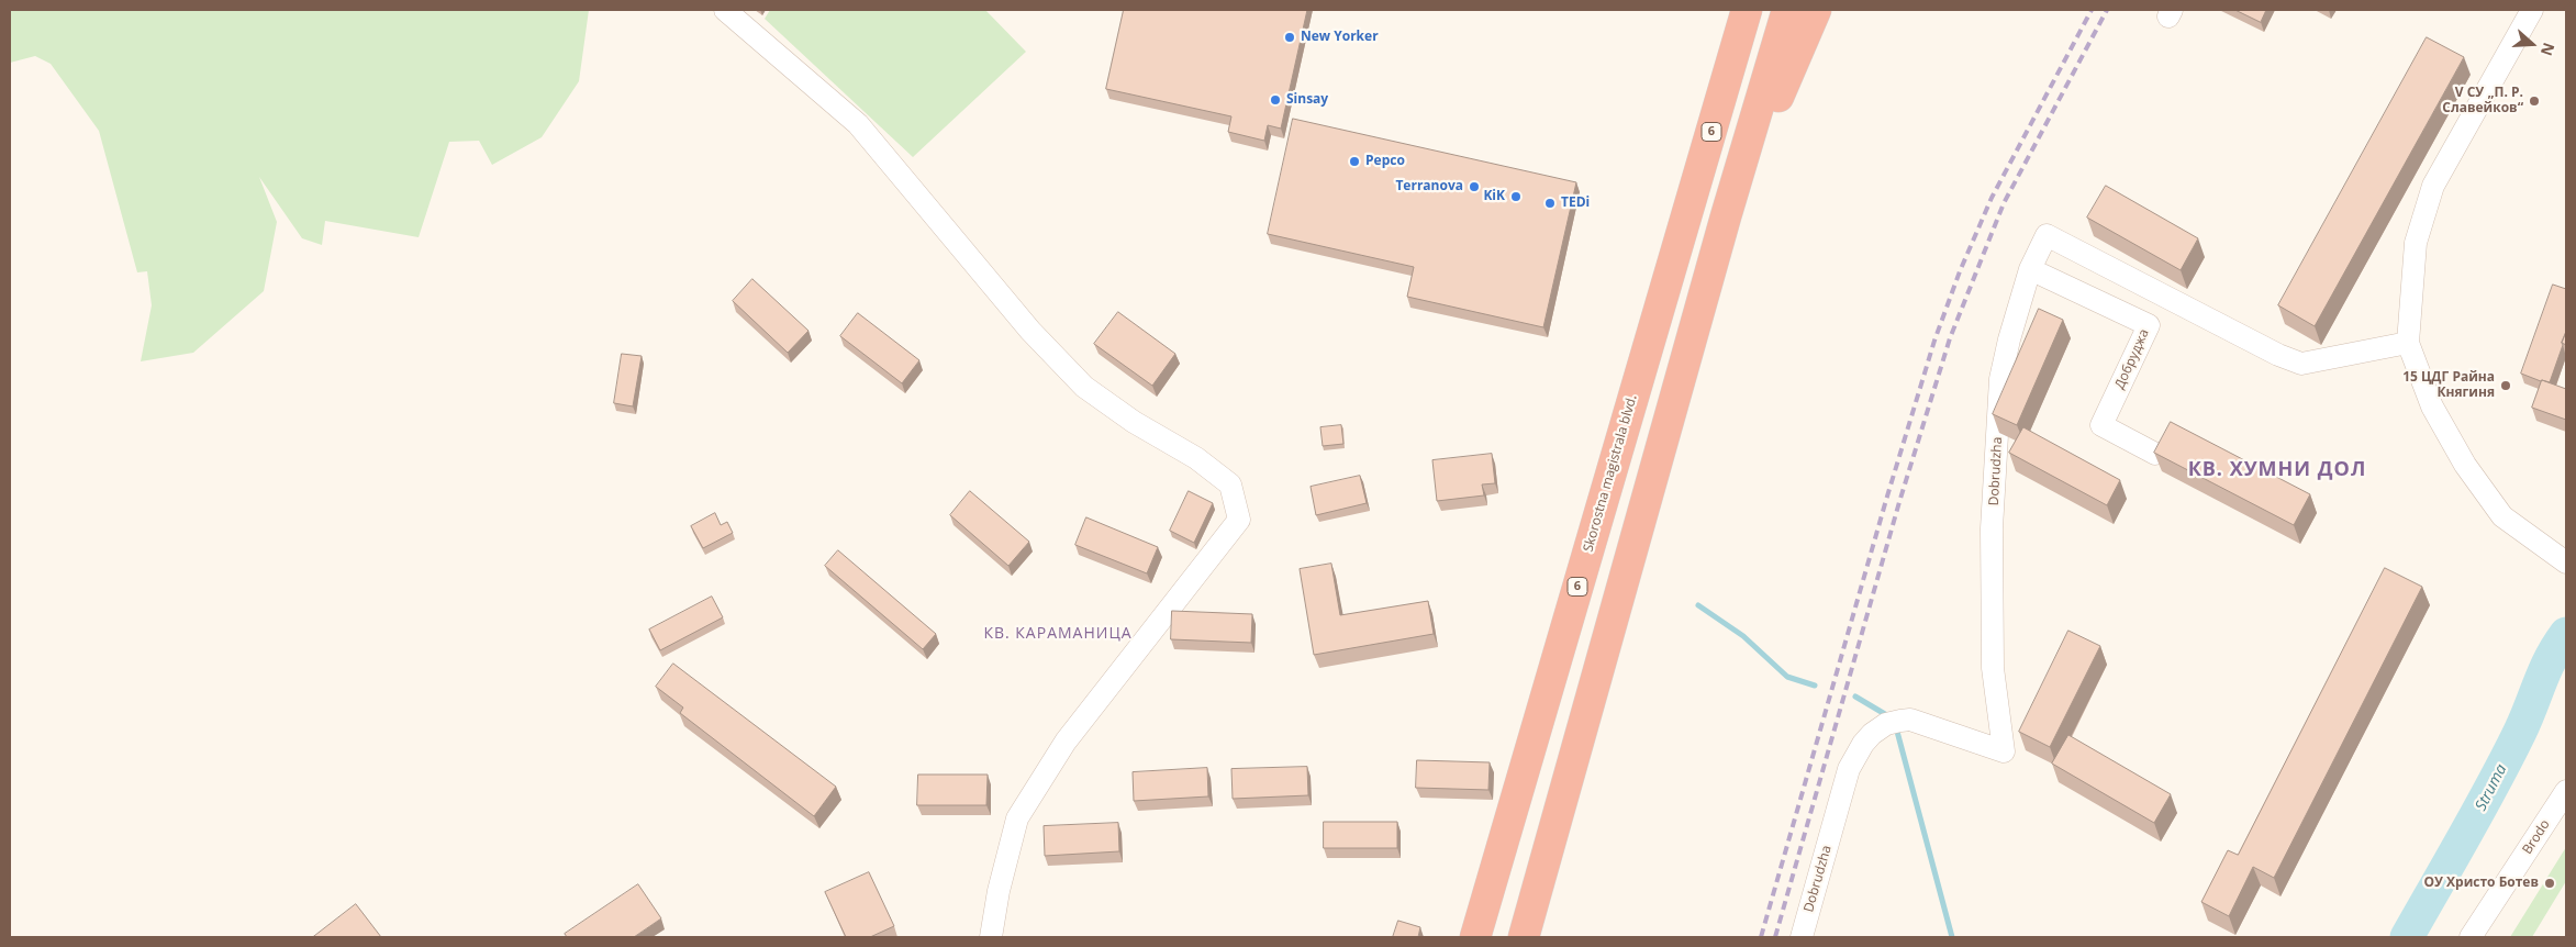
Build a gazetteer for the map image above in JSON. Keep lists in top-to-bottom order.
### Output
{
  "streets": {
    "highway": ["6", "Skorostna magistrala blvd."],
    "street": ["Добруджа", "Dobrudzha", "Brodo"]
  },
  "crossings": [
    ["Добруджа", "Dobrudzha"]
  ],
  "districts": ["КВ. ХУМНИ ДОЛ", "КВ. КАРАМАНИЦА"],
  "water": ["Struma"],
  "places": [
    "New Yorker",
    "Sinsay",
    "V СУ „П. Р. Славейков“",
    "Pepco",
    "Terranova",
    "KiK",
    "TEDi",
    "15 ЦДГ Райна Княгиня",
    "ОУ Христо Ботев"
  ],
  "north": "right"
}
